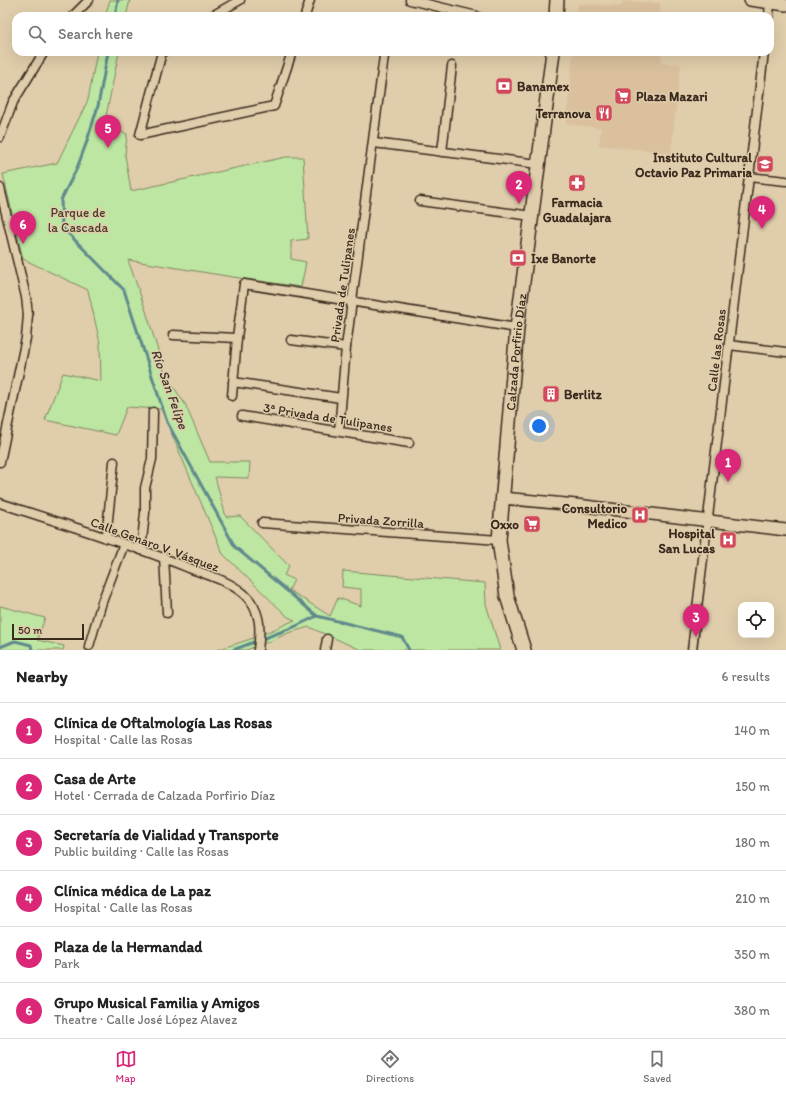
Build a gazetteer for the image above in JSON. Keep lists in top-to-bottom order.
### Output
{
  "streets": {
    "main road": ["Calzada Porfirio Díaz"],
    "street": [
      "Privada de Tulipanes",
      "Calle las Rosas",
      "3ª Privada de Tulipanes",
      "Privada Zorrilla",
      "Calle Genaro V. Vásquez"
    ]
  },
  "crossings": [
    ["Privada de Tulipanes", "3ª Privada de Tulipanes"],
    ["Calzada Porfirio Díaz", "Privada Zorrilla"]
  ],
  "water": ["Río San Felipe"],
  "parks": ["Parque de la Cascada"],
  "places": {
    "bank": ["Banamex", "Ixe Banorte"],
    "supermarket": ["Plaza Mazari", "Oxxo"],
    "restaurant": ["Terranova"],
    "school or university": ["Instituto Cultural Octavio Paz Primaria"],
    "pharmacy": ["Farmacia Guadalajara"],
    "building": ["Berlitz"],
    "hospital": ["Consultorio Medico", "Hospital San Lucas"]
  },
  "scale_bar": "50 m",
  "page": {
    "search": "Search here",
    "pins": [
      "5",
      "2",
      "4",
      "6",
      "1",
      "3"
    ],
    "scale": "50 m",
    "heading": ["Nearby", "6 results"],
    "list": [
      {
        "mark": "1",
        "name": "Clínica de Oftalmología Las Rosas",
        "note": "Hospital · Calle las Rosas",
        "value": "140 m"
      },
      {
        "mark": "2",
        "name": "Casa de Arte",
        "note": "Hotel · Cerrada de Calzada Porfirio Díaz",
        "value": "150 m"
      },
      {
        "mark": "3",
        "name": "Secretaría de Vialidad y Transporte",
        "note": "Public building · Calle las Rosas",
        "value": "180 m"
      },
      {
        "mark": "4",
        "name": "Clínica médica de La paz",
        "note": "Hospital · Calle las Rosas",
        "value": "210 m"
      },
      {
        "mark": "5",
        "name": "Plaza de la Hermandad",
        "note": "Park",
        "value": "350 m"
      },
      {
        "mark": "6",
        "name": "Grupo Musical Familia y Amigos",
        "note": "Theatre · Calle José López Alavez",
        "value": "380 m"
      }
    ],
    "nav": ["Map", "Directions", "Saved"]
  }
}
